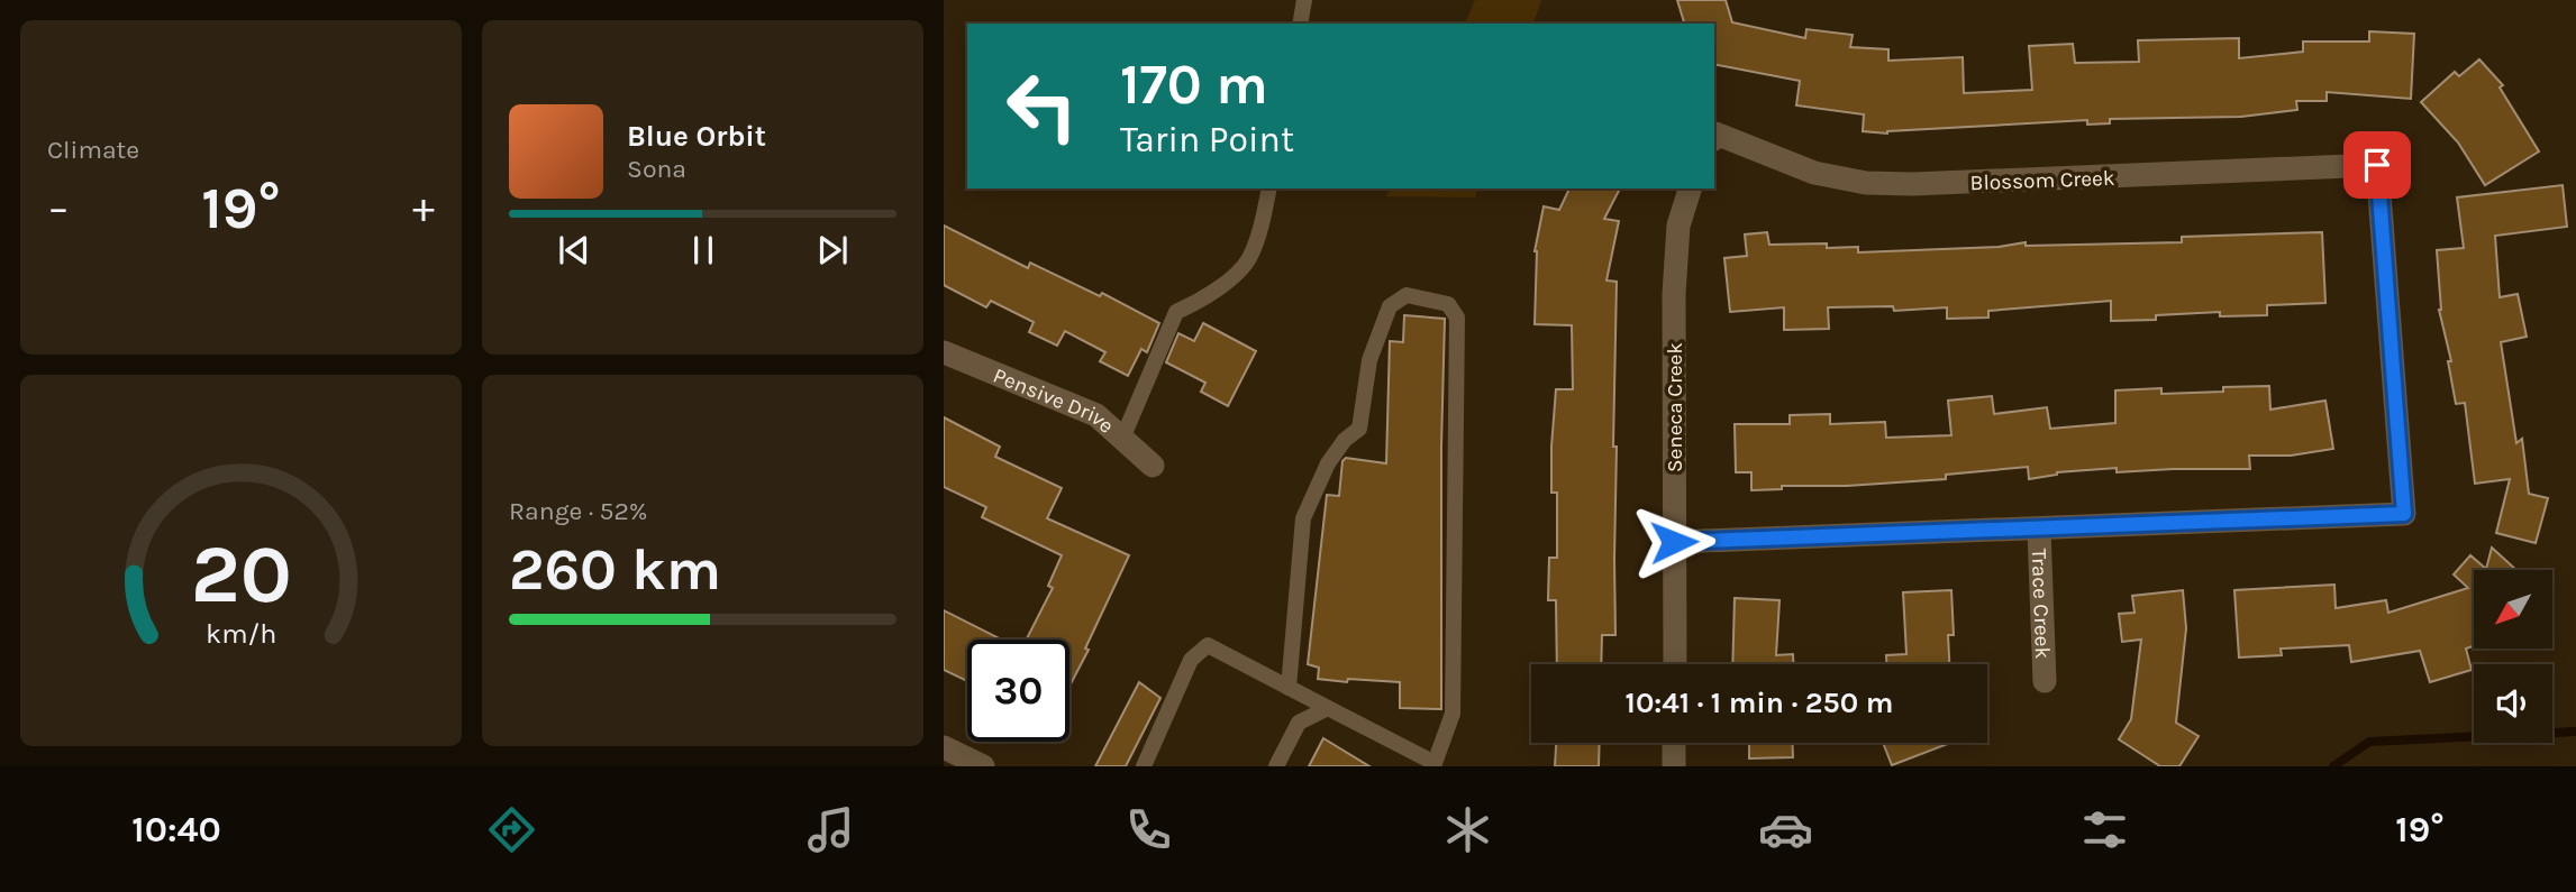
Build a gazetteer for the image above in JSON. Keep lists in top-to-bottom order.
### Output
{
  "streets": {
    "street": [
      "Blossom Creek",
      "Pensive Drive",
      "Seneca Creek",
      "Trace Creek"
    ]
  },
  "crossings": [
    ["Blossom Creek", "Trace Creek"]
  ],
  "north": "bottom left",
  "page": {
    "tile": [
      "Climate",
      ["Range · 52%", "260 km"]
    ],
    "turn": ["170 m", "Tarin Point"],
    "song": ["Blue Orbit", "Sona"],
    "heat": ["−", "19°", "+"],
    "limit": "30",
    "trip": "10:41 · 1 min · 250 m",
    "tabs": ["10:40", "19°"],
    "gauge": ["20", "km/h"]
  }
}
